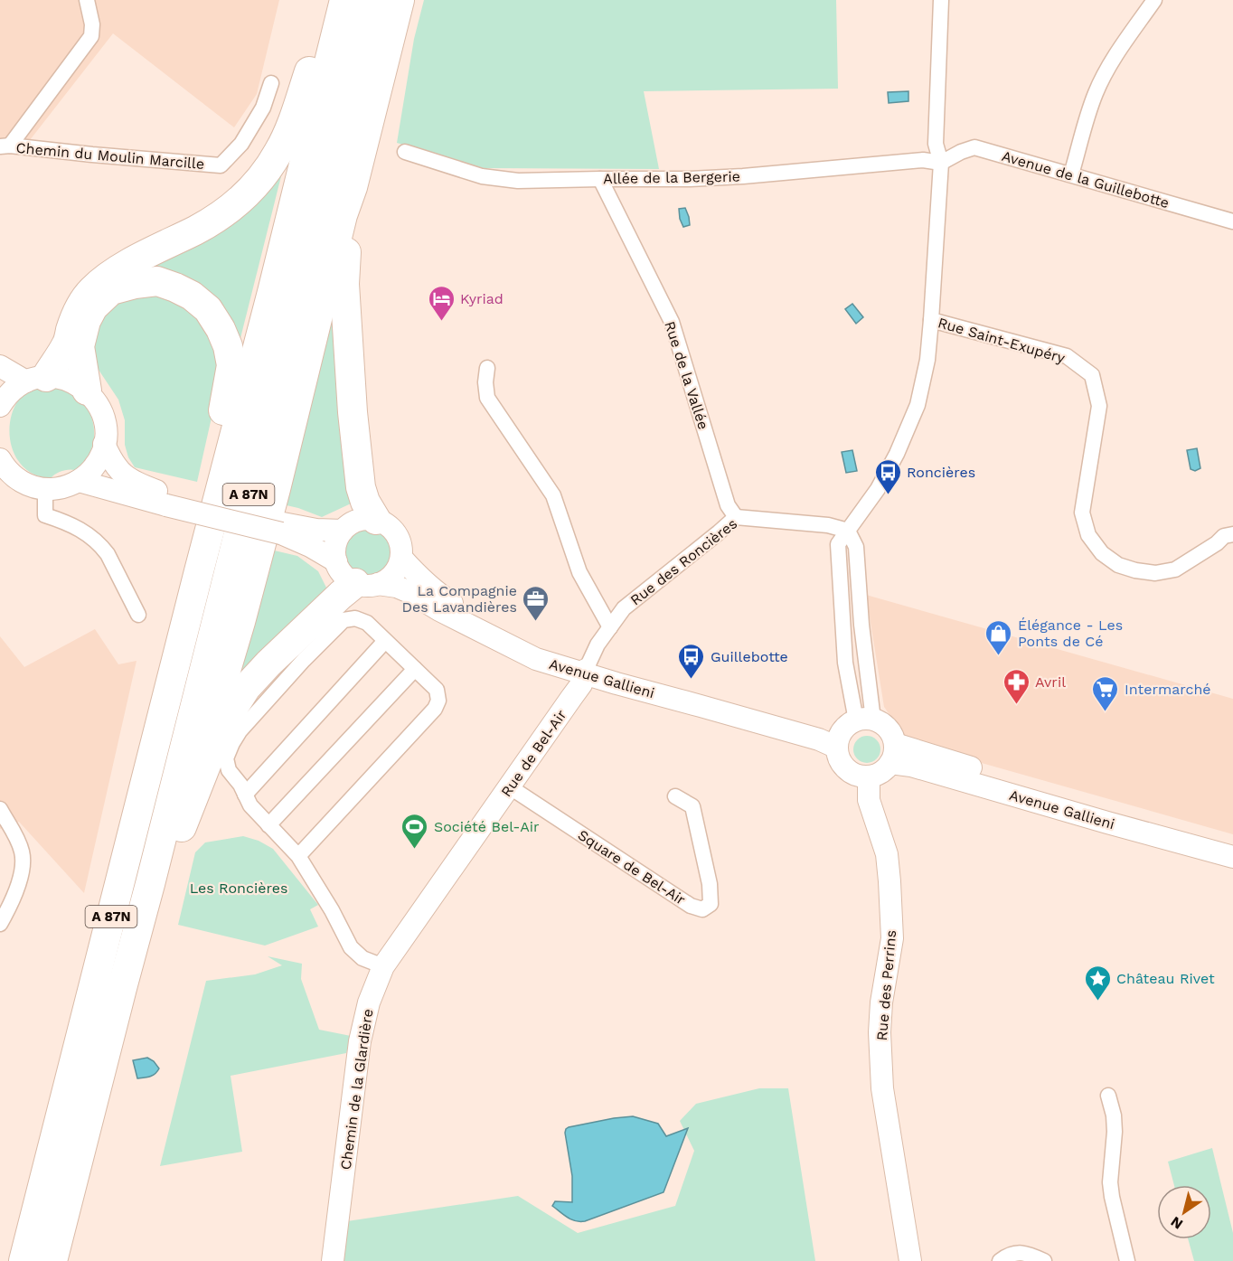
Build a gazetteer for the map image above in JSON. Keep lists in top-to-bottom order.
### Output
{
  "streets": {
    "highway": ["A 87N"],
    "main road": [
      "Avenue Gallieni",
      "Rue de Bel-Air",
      "Rue des Perrins",
      "Chemin de la Glardière"
    ],
    "street": [
      "Chemin du Moulin Marcille",
      "Allée de la Bergerie",
      "Avenue de la Guillebotte",
      "Rue Saint-Exupéry",
      "Rue de la Vallée",
      "Rue des Roncières",
      "Square de Bel-Air"
    ]
  },
  "crossings": [
    ["Allée de la Bergerie", "Avenue de la Guillebotte"],
    ["Allée de la Bergerie", "Rue de la Vallée"],
    ["Rue de la Vallée", "Rue des Roncières"],
    ["Rue des Roncières", "Avenue Gallieni"],
    ["Rue des Roncières", "Rue de Bel-Air"],
    ["Avenue Gallieni", "Rue de Bel-Air"],
    ["Avenue Gallieni", "Rue des Perrins"],
    ["Rue de Bel-Air", "Square de Bel-Air"],
    ["Rue de Bel-Air", "Chemin de la Glardière"]
  ],
  "parks": ["Les Roncières"],
  "places": {
    "hotel": ["Kyriad"],
    "bus stop": ["Roncières", "Guillebotte"],
    "office": ["La Compagnie Des Lavandières"],
    "shop": ["Élégance - Les Ponts de Cé"],
    "pharmacy": ["Avril"],
    "supermarket": ["Intermarché"],
    "sports": ["Société Bel-Air"],
    "place": ["Château Rivet"]
  },
  "north": "bottom left"
}
